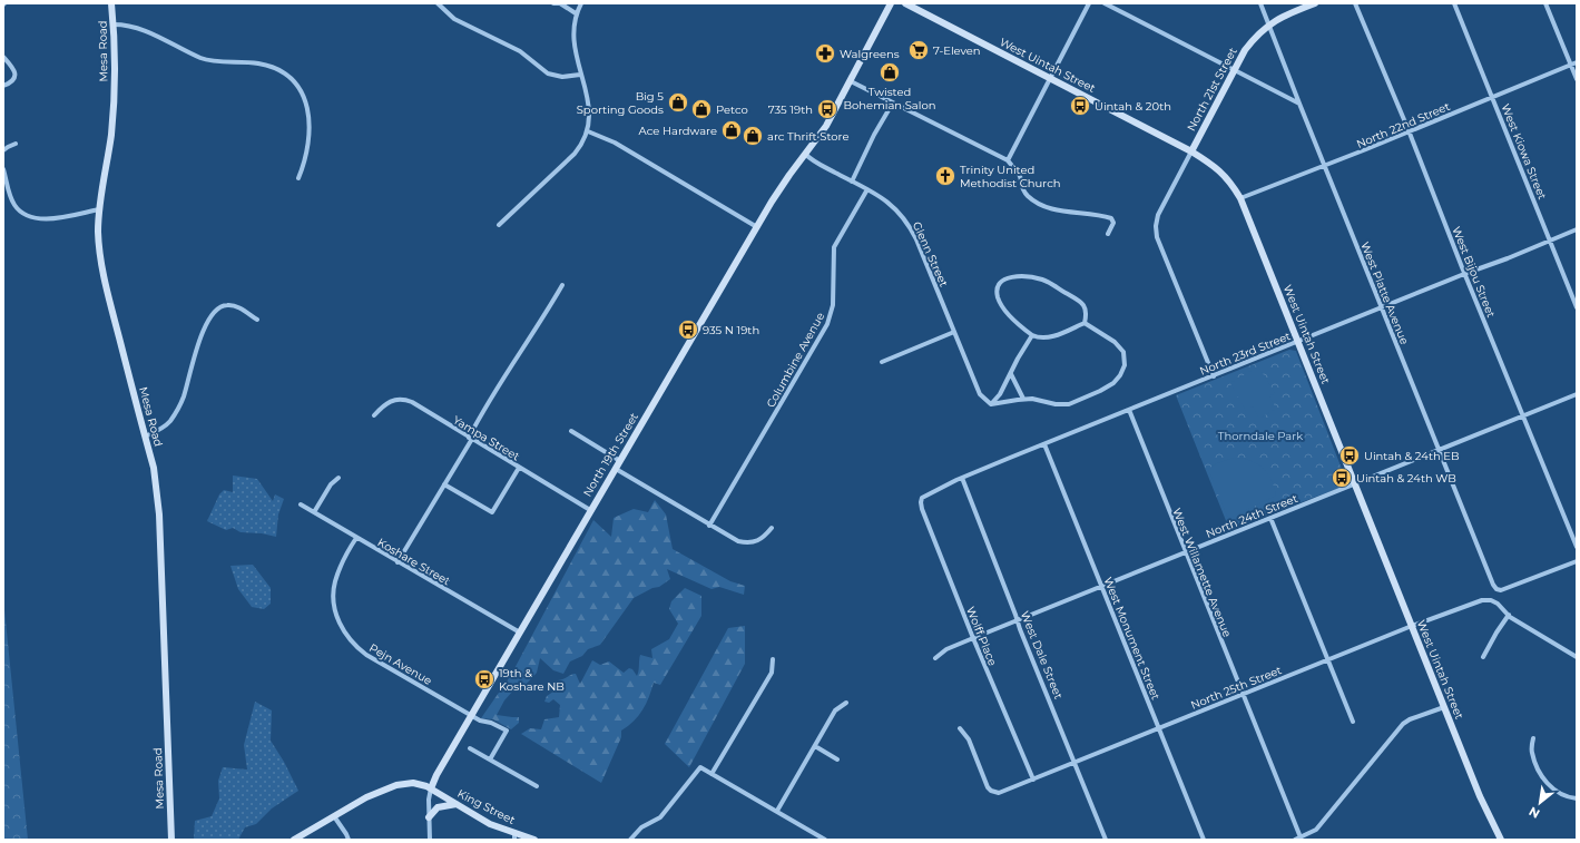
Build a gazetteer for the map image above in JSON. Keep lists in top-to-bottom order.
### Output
{
  "streets": {
    "main road": [
      "Mesa Road",
      "West Uintah Street",
      "North 21st Street",
      "North 19th Street",
      "King Street"
    ],
    "street": [
      "North 22nd Street",
      "West Kiowa Street",
      "Glenn Street",
      "West Bijou Street",
      "West Platte Avenue",
      "North 23rd Street",
      "Columbine Avenue",
      "Yampa Street",
      "North 24th Street",
      "Koshare Street",
      "West Willamette Avenue",
      "Wolff Place",
      "West Monument Street",
      "West Dale Street",
      "Pejn Avenue",
      "North 25th Street"
    ]
  },
  "crossings": [
    ["West Uintah Street", "North 21st Street"],
    ["West Uintah Street", "North 22nd Street"],
    ["West Uintah Street", "North 23rd Street"],
    ["West Uintah Street", "North 24th Street"],
    ["West Uintah Street", "North 25th Street"],
    ["North 21st Street", "West Platte Avenue"],
    ["North 21st Street", "North 23rd Street"],
    ["North 22nd Street", "West Kiowa Street"],
    ["North 22nd Street", "West Bijou Street"],
    ["North 22nd Street", "West Platte Avenue"],
    ["West Kiowa Street", "North 23rd Street"],
    ["Glenn Street", "Columbine Avenue"],
    ["Glenn Street", "North 19th Street"],
    ["West Bijou Street", "North 23rd Street"],
    ["West Bijou Street", "North 24th Street"],
    ["West Platte Avenue", "North 23rd Street"],
    ["West Platte Avenue", "North 24th Street"],
    ["North 23rd Street", "West Willamette Avenue"],
    ["North 23rd Street", "Wolff Place"],
    ["North 23rd Street", "West Monument Street"],
    ["North 23rd Street", "West Dale Street"],
    ["Yampa Street", "North 19th Street"],
    ["North 19th Street", "Koshare Street"],
    ["North 19th Street", "Pejn Avenue"],
    ["North 19th Street", "King Street"],
    ["North 24th Street", "West Willamette Avenue"],
    ["North 24th Street", "Wolff Place"],
    ["North 24th Street", "West Monument Street"],
    ["North 24th Street", "West Dale Street"],
    ["Koshare Street", "Pejn Avenue"],
    ["West Willamette Avenue", "North 25th Street"],
    ["Wolff Place", "North 25th Street"],
    ["West Monument Street", "North 25th Street"],
    ["West Dale Street", "North 25th Street"]
  ],
  "parks": ["Thorndale Park"],
  "places": {
    "supermarket": ["7-Eleven"],
    "pharmacy": ["Walgreens"],
    "shop": [
      "Twisted Bohemian Salon",
      "Big 5 Sporting Goods",
      "Petco",
      "Ace Hardware",
      "arc Thrift Store"
    ],
    "bus stop": [
      "Uintah & 20th",
      "735 19th",
      "935 N 19th",
      "Uintah & 24th EB",
      "Uintah & 24th WB",
      "19th & Koshare NB"
    ],
    "church": ["Trinity United Methodist Church"]
  },
  "north": "bottom left"
}
